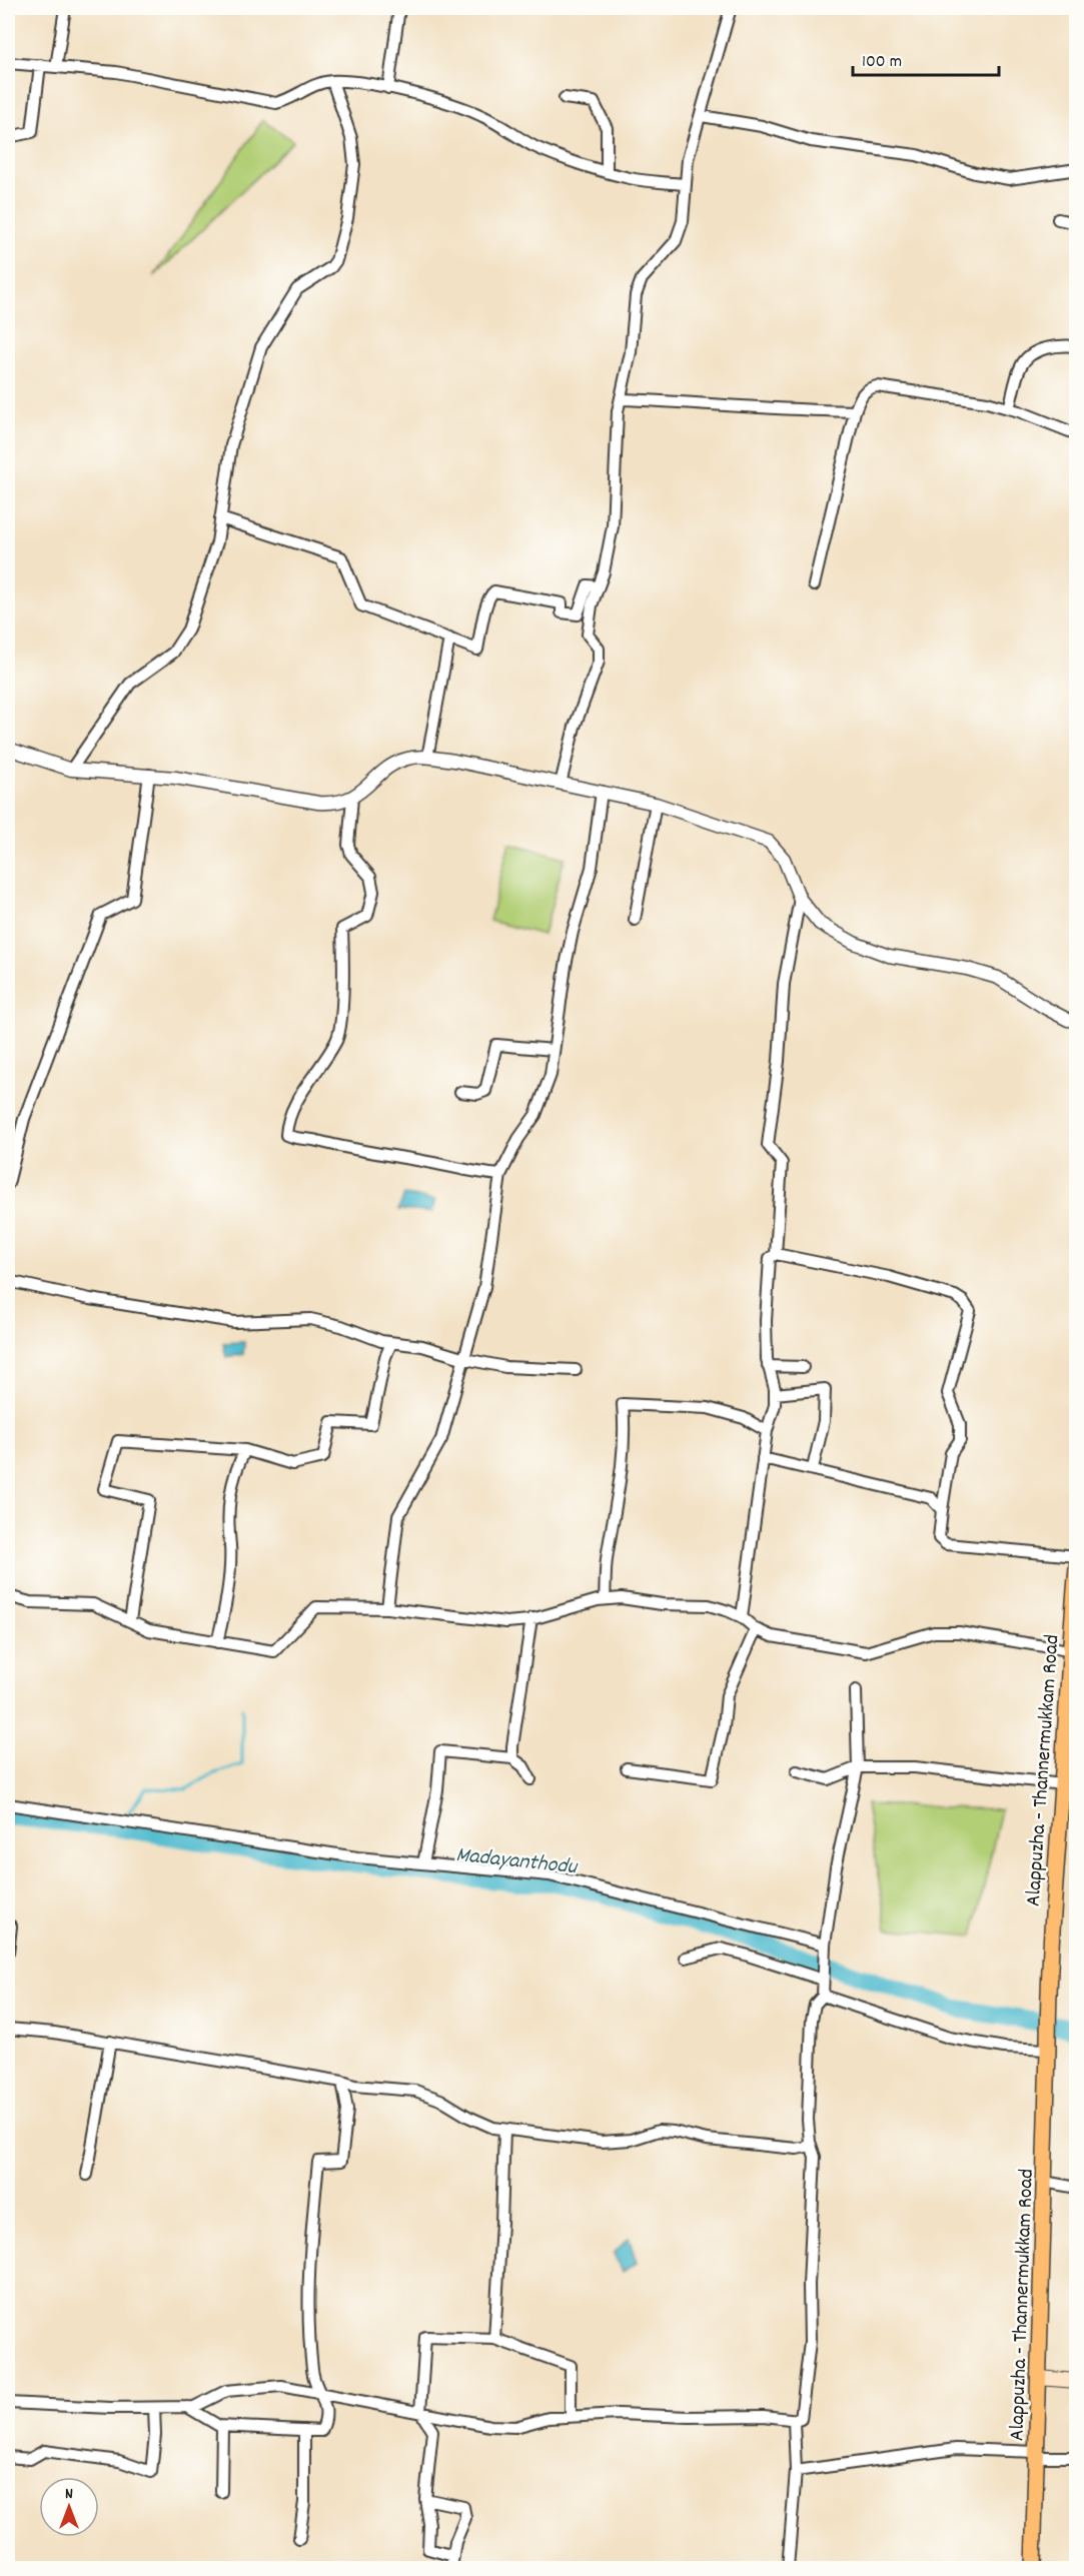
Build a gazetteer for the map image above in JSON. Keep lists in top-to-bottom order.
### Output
{
  "streets": {
    "main road": ["Alappuzha - Thannermukkam Road"]
  },
  "water": ["Madayanthodu"],
  "scale_bar": "100 m",
  "north": "top"
}
